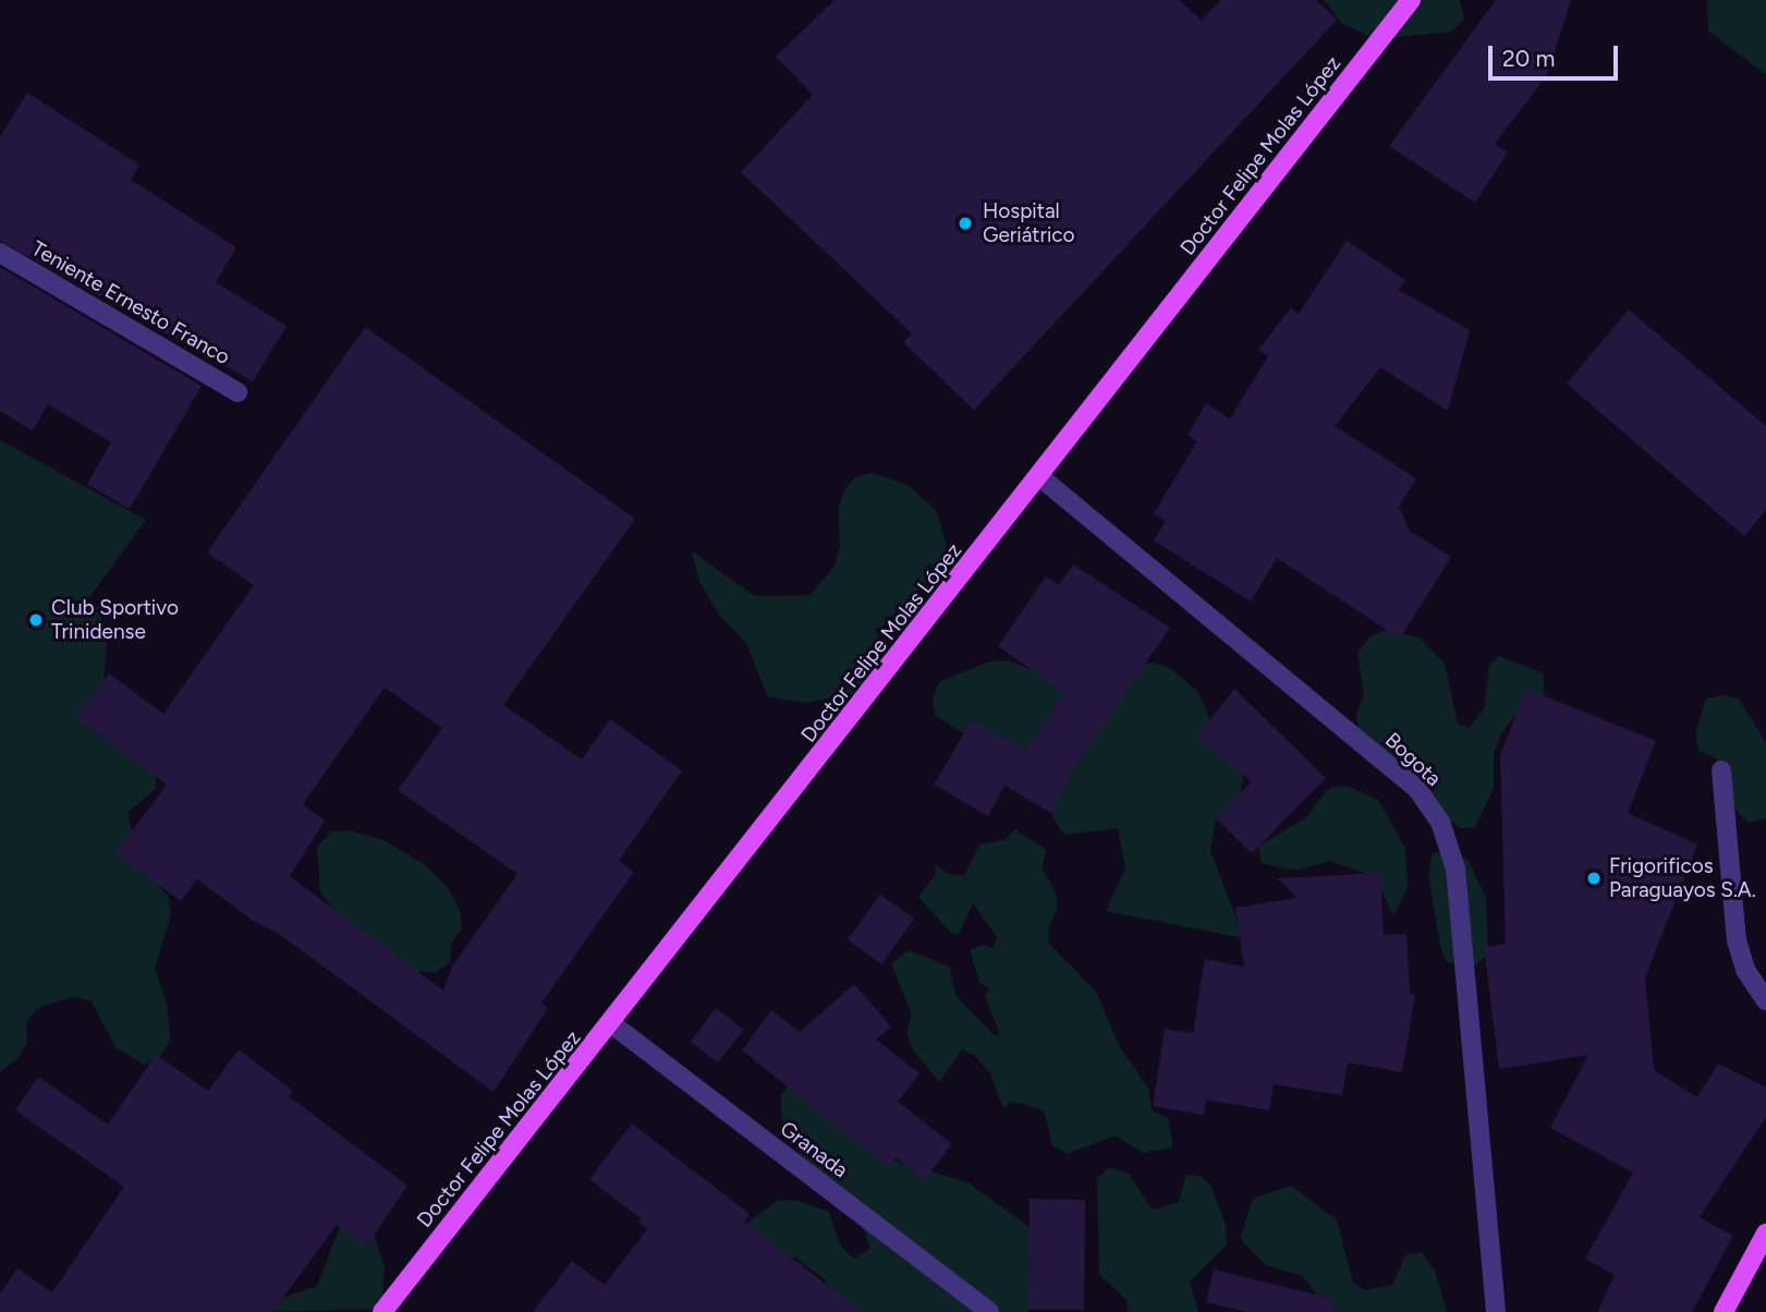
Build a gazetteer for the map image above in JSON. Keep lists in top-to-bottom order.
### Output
{
  "streets": {
    "main road": ["Doctor Felipe Molas López"],
    "street": ["Teniente Ernesto Franco", "Bogota", "Granada"]
  },
  "crossings": [
    ["Doctor Felipe Molas López", "Bogota"],
    ["Doctor Felipe Molas López", "Granada"]
  ],
  "places": ["Hospital Geriátrico", "Club Sportivo Trinidense", "Frigorificos Paraguayos S.A."],
  "scale_bar": "20 m"
}
